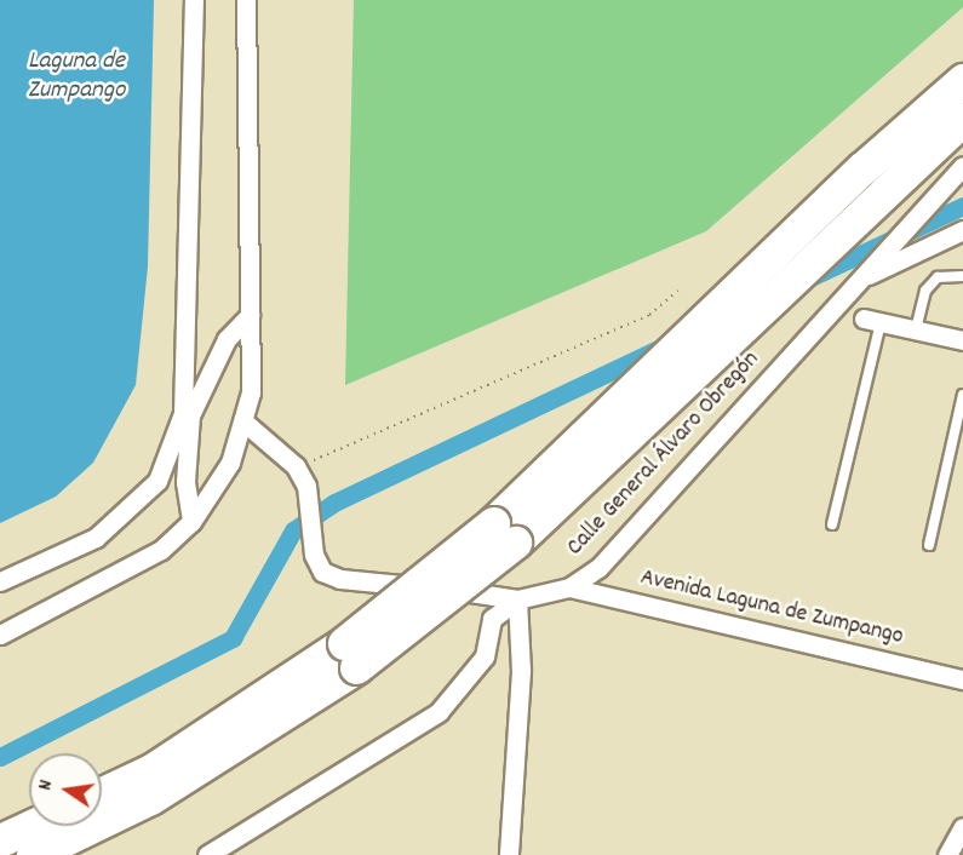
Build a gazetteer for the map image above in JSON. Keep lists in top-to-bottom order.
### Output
{
  "streets": {
    "street": ["Calle General Álvaro Obregón", "Avenida Laguna de Zumpango"]
  },
  "crossings": [
    ["Calle General Álvaro Obregón", "Avenida Laguna de Zumpango"]
  ],
  "water": ["Laguna de Zumpango"],
  "north": "left"
}
